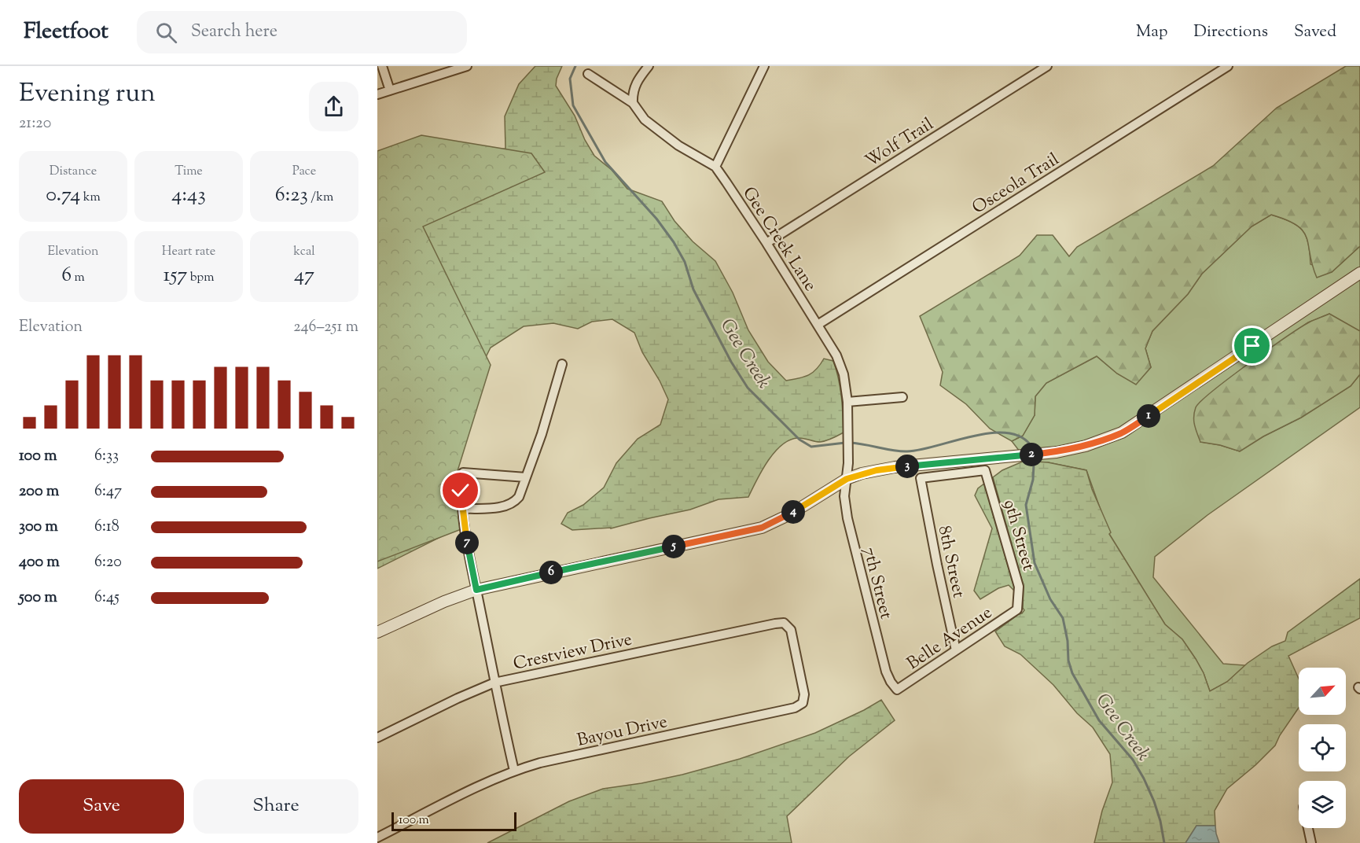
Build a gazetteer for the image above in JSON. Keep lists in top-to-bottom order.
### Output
{
  "streets": {
    "street": [
      "Wolf Trail",
      "Osceola Trail",
      "Gee Creek Lane",
      "9th Street",
      "8th Street",
      "7th Street",
      "Belle Avenue",
      "Crestview Drive",
      "Bayou Drive"
    ]
  },
  "crossings": [
    ["Wolf Trail", "Gee Creek Lane"],
    ["Osceola Trail", "Gee Creek Lane"],
    ["Gee Creek Lane", "7th Street"],
    ["9th Street", "8th Street"],
    ["9th Street", "Belle Avenue"],
    ["8th Street", "Belle Avenue"],
    ["7th Street", "Belle Avenue"],
    ["Crestview Drive", "Bayou Drive"]
  ],
  "water": ["Gee Creek"],
  "scale_bar": "100 m",
  "north": "top right",
  "page": {
    "header": "Fleetfoot",
    "search": "Search here",
    "nav": ["Map", "Directions", "Saved"],
    "heading": ["Evening run", "21:20"],
    "stats": [
      ["Distance", "0.74 km"],
      ["Time", "4:43"],
      ["Pace", "6:23 /km"],
      ["Elevation", "6 m"],
      ["Heart rate", "157 bpm"],
      ["kcal", "47"]
    ],
    "chart": ["Elevation", "246–251 m"],
    "pins": [
      "1",
      "2",
      "3",
      "4",
      "7",
      "5",
      "6"
    ],
    "list": [
      {
        "name": "100 m",
        "note": "6:33"
      },
      {
        "name": "200 m",
        "note": "6:47"
      },
      {
        "name": "300 m",
        "note": "6:18"
      },
      {
        "name": "400 m",
        "note": "6:20"
      },
      {
        "name": "500 m",
        "note": "6:45"
      }
    ],
    "buttons": ["Save", "Share"],
    "scale": "100 m"
  }
}
